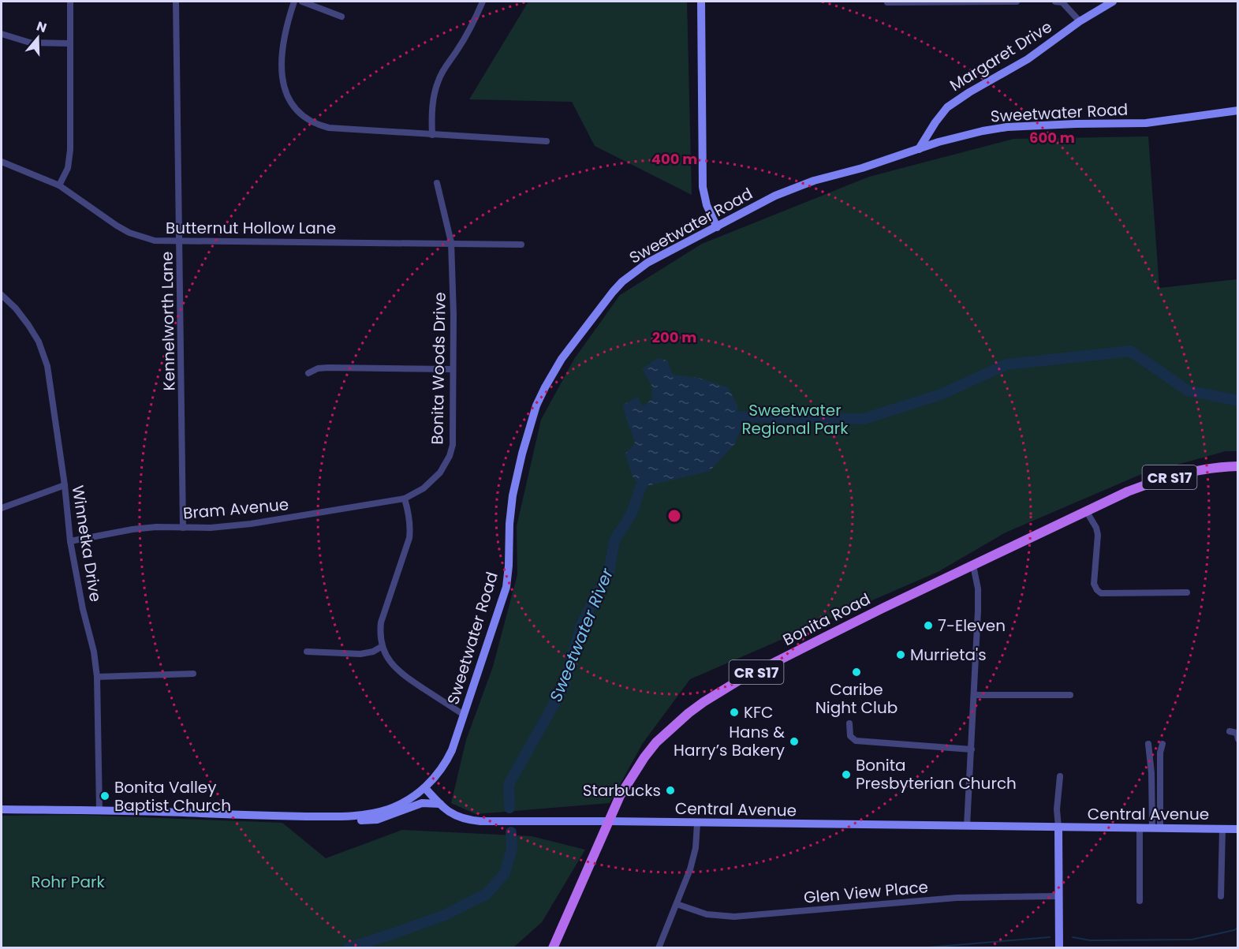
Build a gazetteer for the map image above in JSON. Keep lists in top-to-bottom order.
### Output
{
  "streets": {
    "main road": [
      "Margaret Drive",
      "Sweetwater Road",
      "CR S17",
      "Bonita Road",
      "Central Avenue"
    ],
    "street": [
      "Butternut Hollow Lane",
      "Kennelworth Lane",
      "Bonita Woods Drive",
      "Bram Avenue",
      "Winnetka Drive",
      "Glen View Place"
    ]
  },
  "crossings": [
    ["Margaret Drive", "Sweetwater Road"],
    ["Sweetwater Road", "Winnetka Drive"],
    ["Sweetwater Road", "Central Avenue"],
    ["Butternut Hollow Lane", "Kennelworth Lane"],
    ["Butternut Hollow Lane", "Bonita Woods Drive"],
    ["Kennelworth Lane", "Bram Avenue"],
    ["Bonita Woods Drive", "Bram Avenue"],
    ["Bram Avenue", "Winnetka Drive"],
    ["Bonita Road", "Central Avenue"]
  ],
  "water": ["Sweetwater River"],
  "parks": ["Sweetwater Regional Park", "Rohr Park"],
  "places": [
    "7-Eleven",
    "Murrieta's",
    "Caribe Night Club",
    "KFC",
    "Hans & Harry’s Bakery",
    "Bonita Presbyterian Church",
    "Starbucks",
    "Bonita Valley Baptist Church"
  ],
  "north": "top",
  "rings": ["600 m", "400 m", "200 m"]
}
